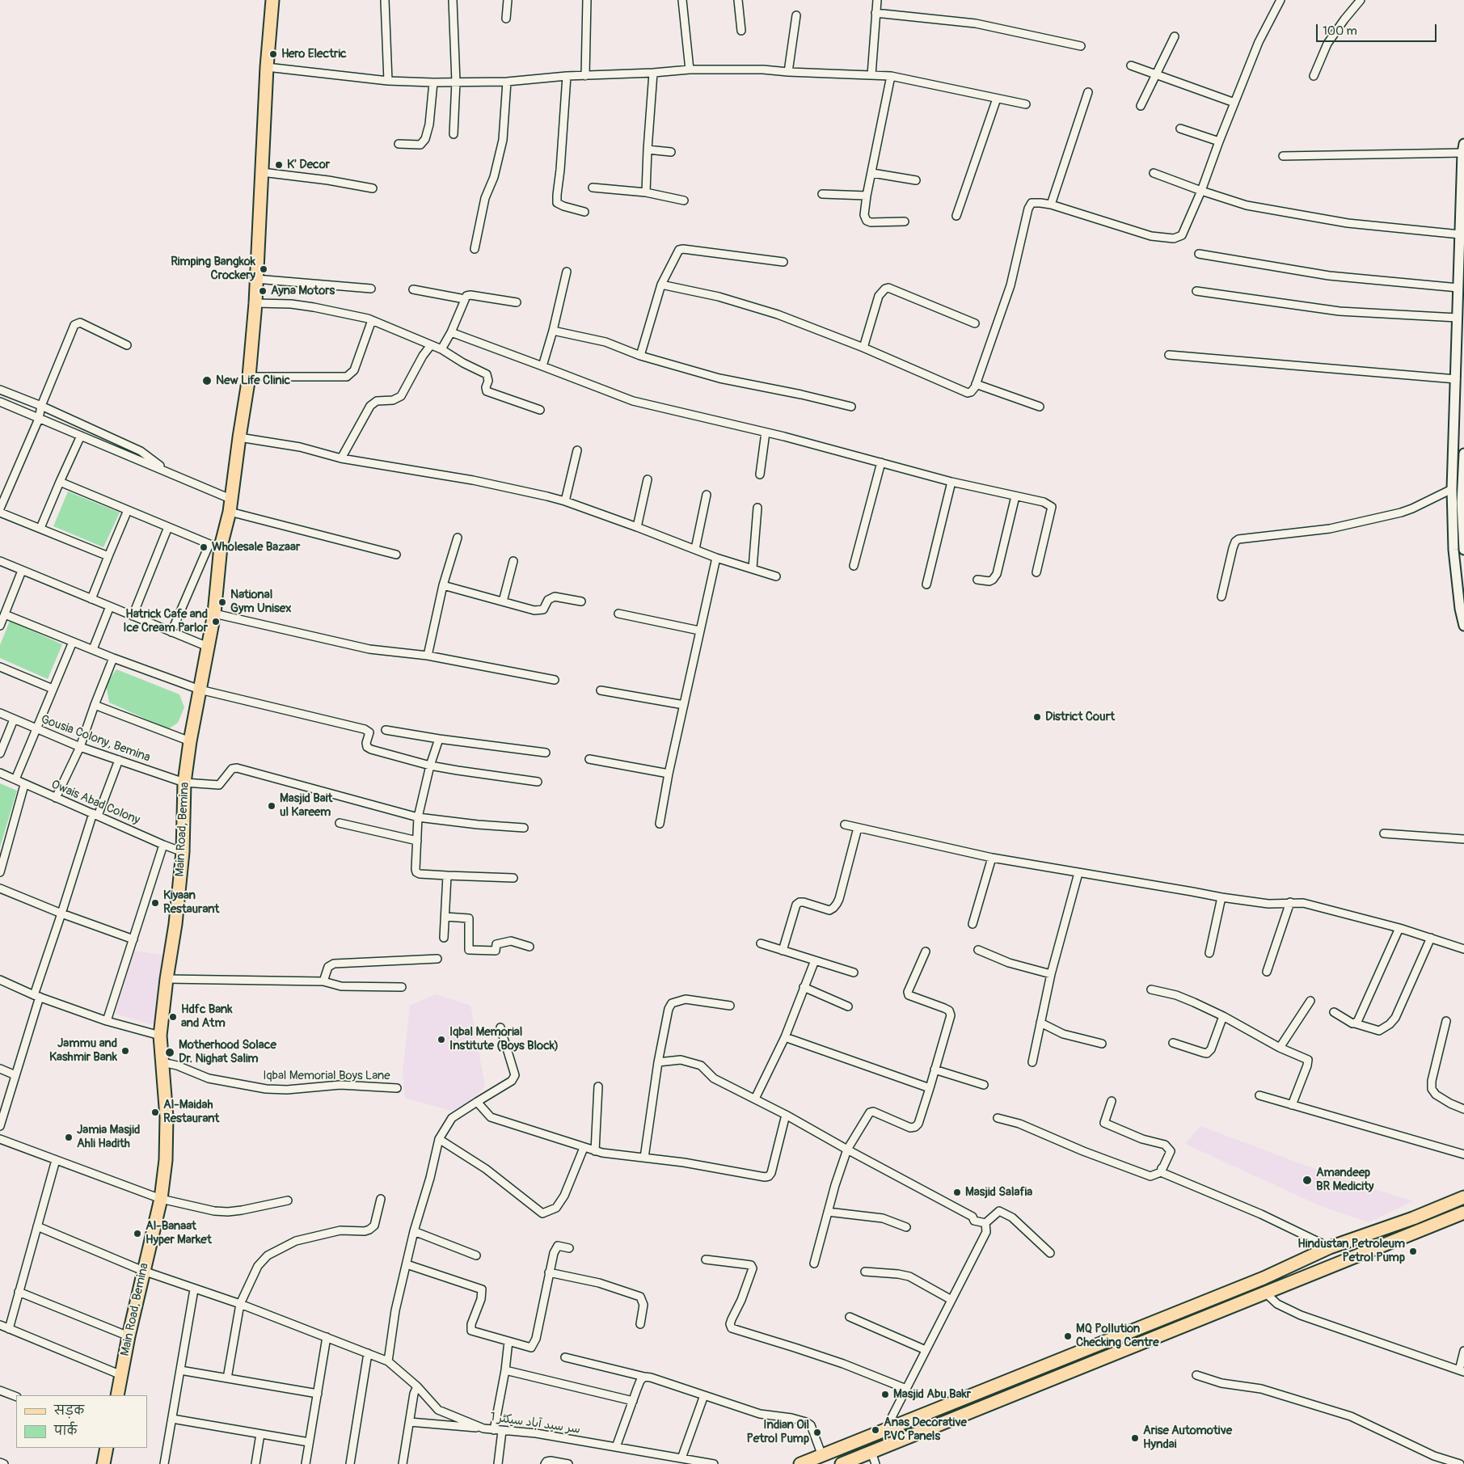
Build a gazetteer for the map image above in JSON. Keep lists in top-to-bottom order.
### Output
{
  "streets": {
    "main road": ["Main Road, Bemina"],
    "street": [
      "Gousia Colony, Bemina",
      "Owais Abad Colony",
      "Iqbal Memorial Boys Lane",
      "سر سید آباد سیکٹر 1"
    ]
  },
  "crossings": [
    ["Gousia Colony, Bemina", "Main Road, Bemina"],
    ["Owais Abad Colony", "Main Road, Bemina"],
    ["Main Road, Bemina", "Iqbal Memorial Boys Lane"],
    ["Main Road, Bemina", "سر سید آباد سیکٹر 1"]
  ],
  "places": [
    "Hero Electric",
    "K' Decor",
    "Rimping Bangkok Crockery",
    "Ayna Motors",
    "New Life Clinic",
    "Wholesale Bazaar",
    "National Gym Unisex",
    "Hatrick Cafe and Ice Cream Parlor",
    "District Court",
    "Masjid Bait ul Kareem",
    "Kiyaan Restaurant",
    "Hdfc Bank and Atm",
    "Iqbal Memorial Institute (Boys Block)",
    "Jammu and Kashmir Bank",
    "Motherhood Solace Dr. Nighat Salim",
    "Al-Maidah Restaurant",
    "Jamia Masjid Ahli Hadith",
    "Amandeep BR Medicity",
    "Masjid Salafia",
    "Al-Banaat Hyper Market",
    "Hindustan Petroleum Petrol Pump",
    "MQ Pollution Checking Centre",
    "Masjid Abu Bakr",
    "Anas Decorative PVC Panels",
    "Indian Oil Petrol Pump",
    "Arise Automotive Hyndai"
  ],
  "legend": ["सड़क", "पार्क"],
  "scale_bar": "100 m"
}
